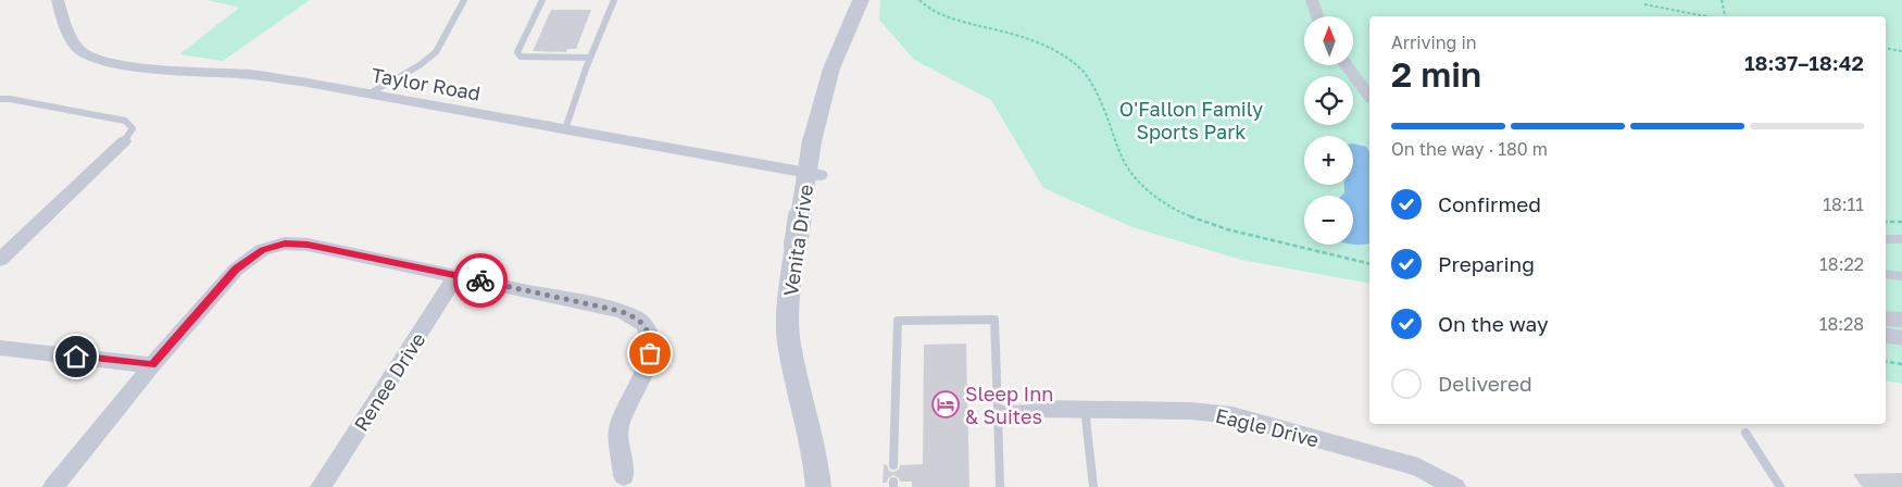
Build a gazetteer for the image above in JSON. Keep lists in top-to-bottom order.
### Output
{
  "streets": {
    "street": [
      "Taylor Road",
      "Venita Drive",
      "Renee Drive",
      "Eagle Drive"
    ]
  },
  "parks": ["O'Fallon Family Sports Park"],
  "places": {
    "hotel": ["Sleep Inn & Suites"]
  },
  "north": "top",
  "page": {
    "map_buttons": ["+", "−"],
    "heading": ["2 min", "Arriving in", "18:37–18:42"],
    "bar": "On the way · 180 m",
    "list": [
      ["Confirmed", "18:11"],
      ["Preparing", "18:22"],
      ["On the way", "18:28"],
      "Delivered"
    ]
  }
}
